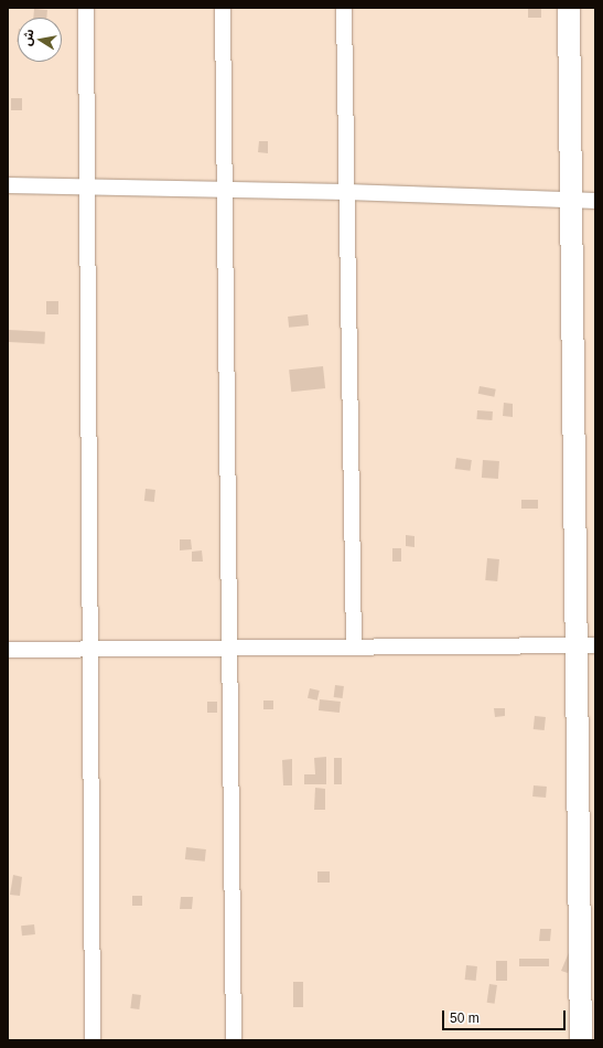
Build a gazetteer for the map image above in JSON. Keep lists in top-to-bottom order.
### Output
{
  "scale_bar": "50 m",
  "north": "left"
}
